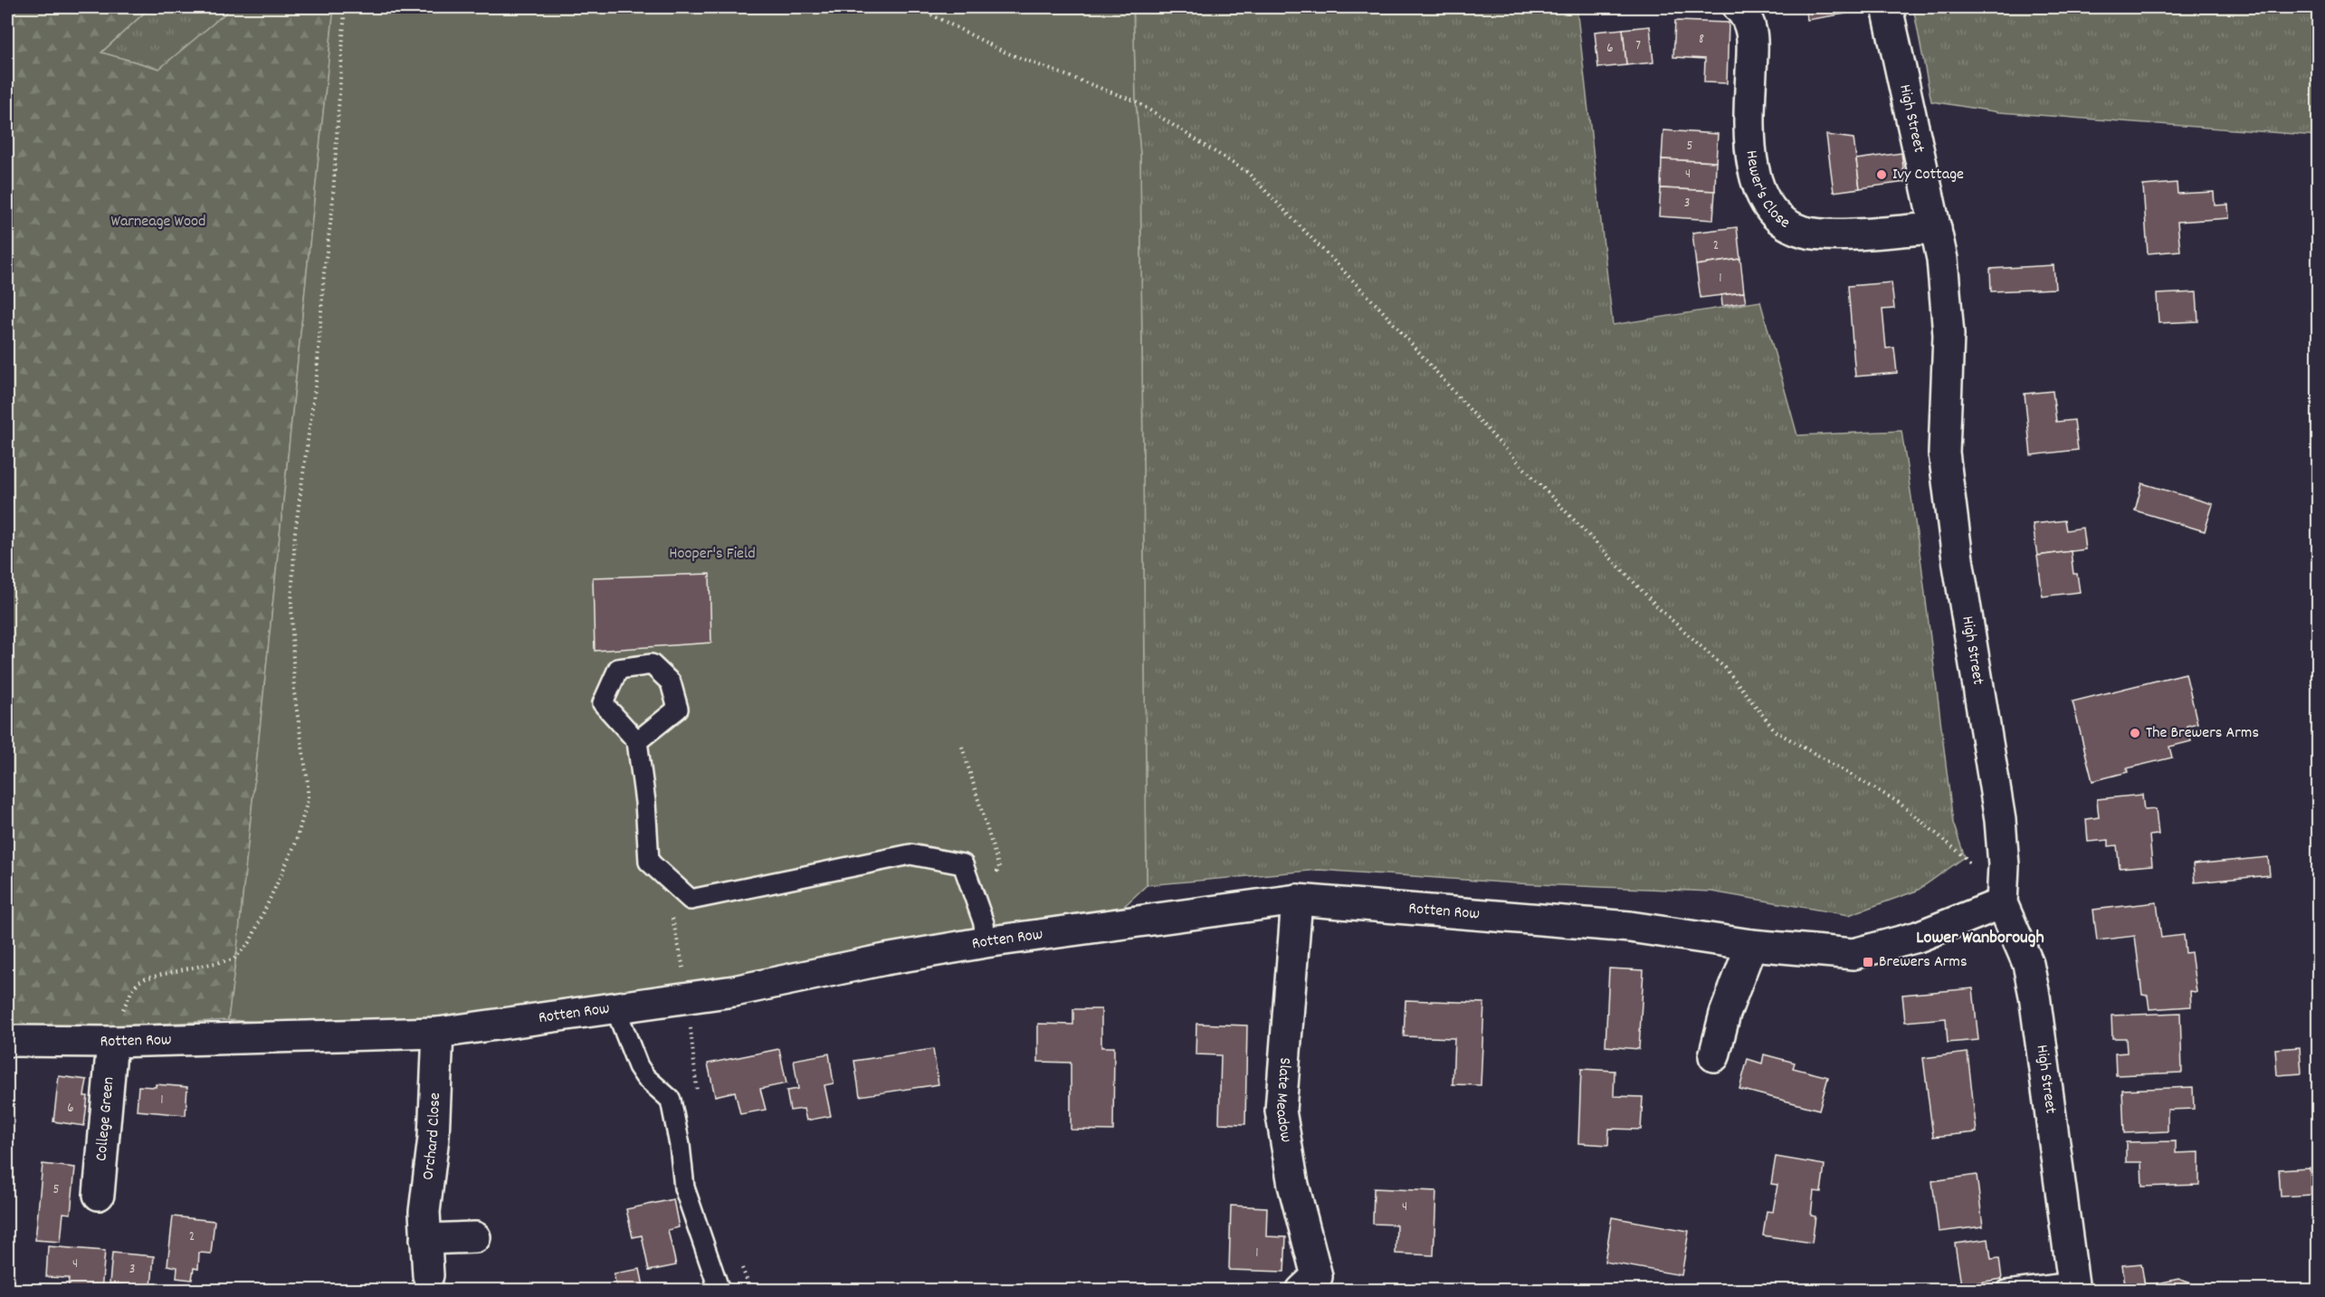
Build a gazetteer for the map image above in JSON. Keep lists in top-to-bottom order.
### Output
{
  "streets": {
    "street": [
      "High Street",
      "Hewer's Close",
      "Rotten Row",
      "Slate Meadow",
      "College Green",
      "Orchard Close"
    ]
  },
  "crossings": [
    ["High Street", "Hewer's Close"],
    ["High Street", "Rotten Row"],
    ["Rotten Row", "Slate Meadow"],
    ["Rotten Row", "College Green"],
    ["Rotten Row", "Orchard Close"]
  ],
  "districts": ["Lower Wanborough"],
  "parks": ["Warneage Wood", "Hooper's Field"],
  "places": {
    "other": ["Ivy Cottage", "The Brewers Arms"],
    "transit": ["Brewers Arms"]
  },
  "house_numbers": [
    "8",
    "7",
    "6",
    "5",
    "4",
    "3",
    "2",
    "1",
    "1",
    "6",
    "5",
    "4",
    "2",
    "1",
    "4",
    "3"
  ]
}
